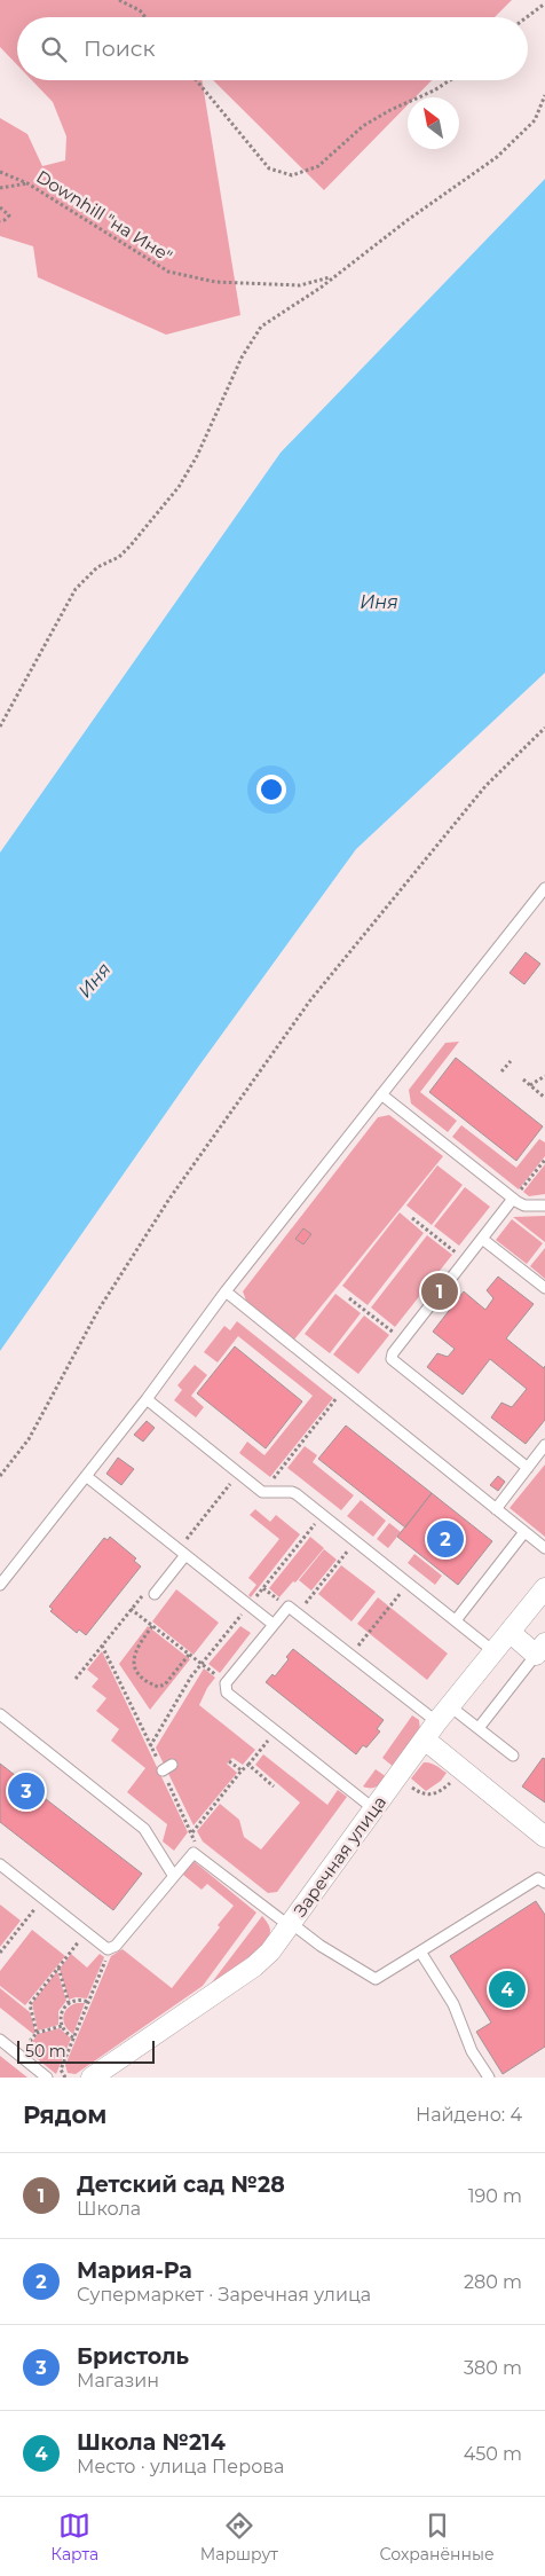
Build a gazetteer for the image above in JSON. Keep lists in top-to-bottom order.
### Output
{
  "streets": {
    "street": ["Заречная улица"],
    "path": ["Downhill \"на Ине\""]
  },
  "water": ["Иня"],
  "scale_bar": "50 m",
  "north": "top left",
  "page": {
    "search": "Поиск",
    "pins": [
      "1",
      "2",
      "3",
      "4"
    ],
    "scale": "50 m",
    "heading": ["Рядом", "Найдено: 4"],
    "list": [
      {
        "mark": "1",
        "name": "Детский сад №28",
        "note": "Школа",
        "value": "190 m"
      },
      {
        "mark": "2",
        "name": "Мария-Ра",
        "note": "Супермаркет · Заречная улица",
        "value": "280 m"
      },
      {
        "mark": "3",
        "name": "Бристоль",
        "note": "Магазин",
        "value": "380 m"
      },
      {
        "mark": "4",
        "name": "Школа №214",
        "note": "Место · улица Перова",
        "value": "450 m"
      }
    ],
    "nav": ["Карта", "Маршрут", "Сохранённые"]
  }
}
